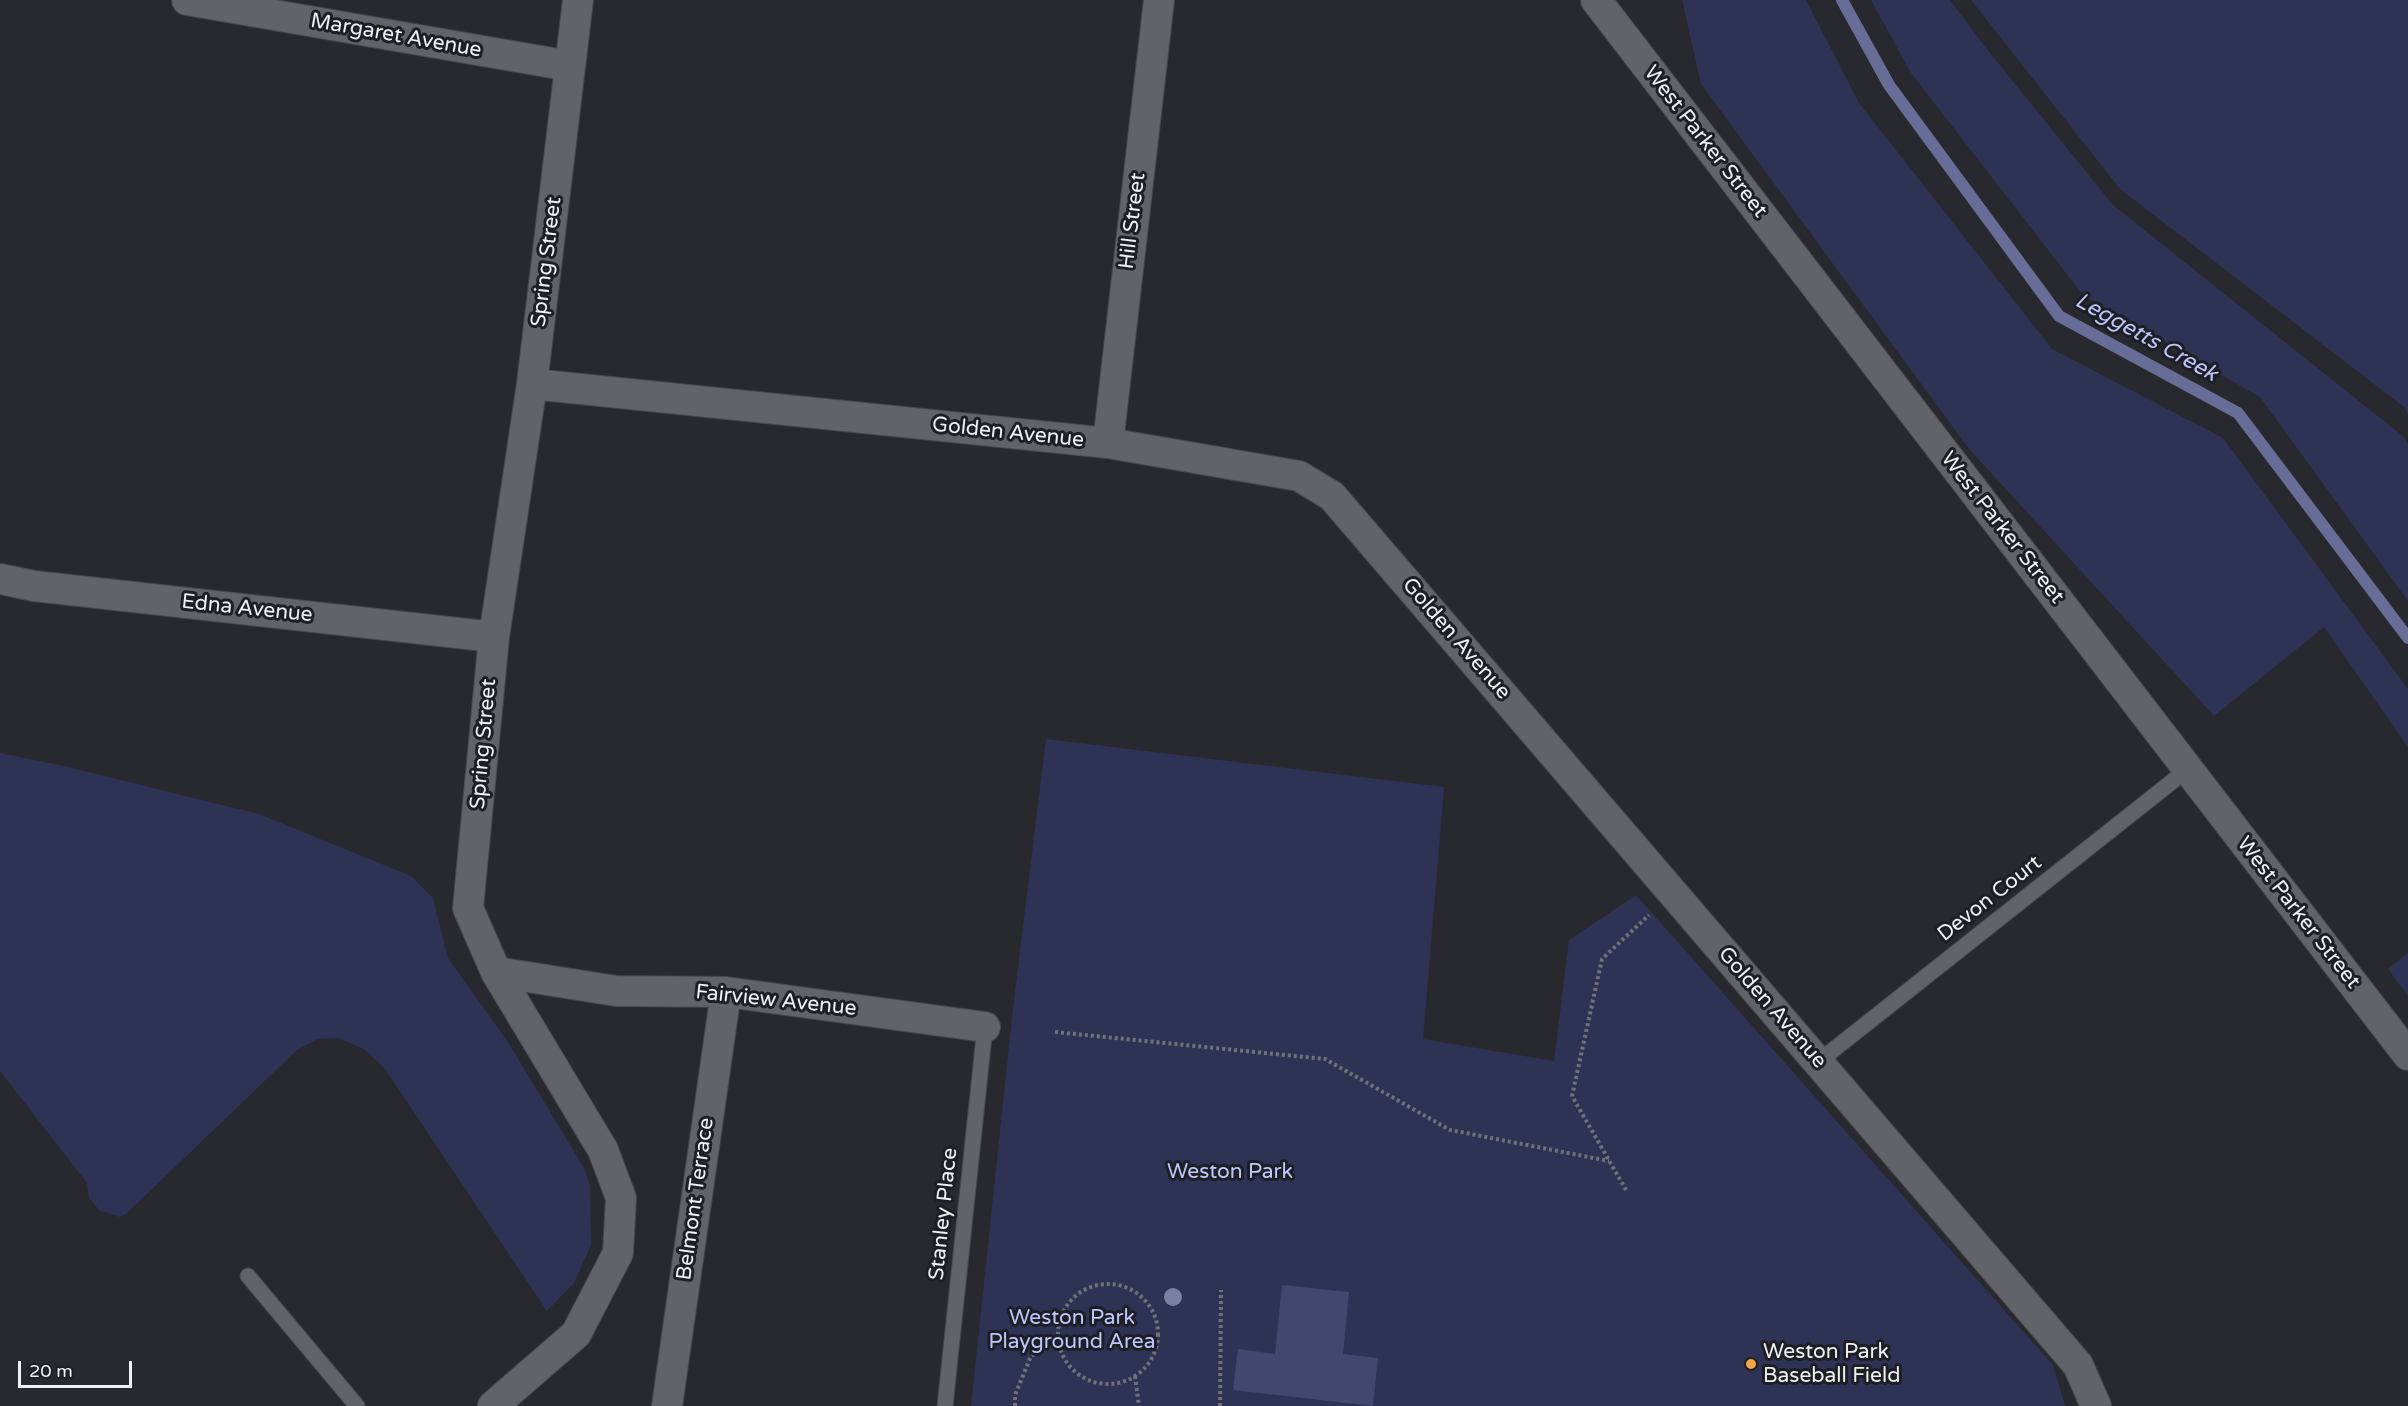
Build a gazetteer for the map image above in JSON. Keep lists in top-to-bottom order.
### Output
{
  "streets": {
    "street": [
      "Margaret Avenue",
      "West Parker Street",
      "Hill Street",
      "Spring Street",
      "Golden Avenue",
      "Edna Avenue",
      "Fairview Avenue",
      "Belmont Terrace"
    ],
    "lane": ["Devon Court", "Stanley Place"]
  },
  "crossings": [
    ["Margaret Avenue", "Spring Street"],
    ["West Parker Street", "Devon Court"],
    ["Hill Street", "Golden Avenue"],
    ["Spring Street", "Golden Avenue"],
    ["Spring Street", "Edna Avenue"],
    ["Spring Street", "Fairview Avenue"],
    ["Golden Avenue", "Devon Court"],
    ["Fairview Avenue", "Belmont Terrace"],
    ["Fairview Avenue", "Stanley Place"]
  ],
  "water": ["Leggetts Creek"],
  "parks": ["Weston Park", "Weston Park Playground Area"],
  "places": ["Weston Park Baseball Field"],
  "scale_bar": "20 m"
}
